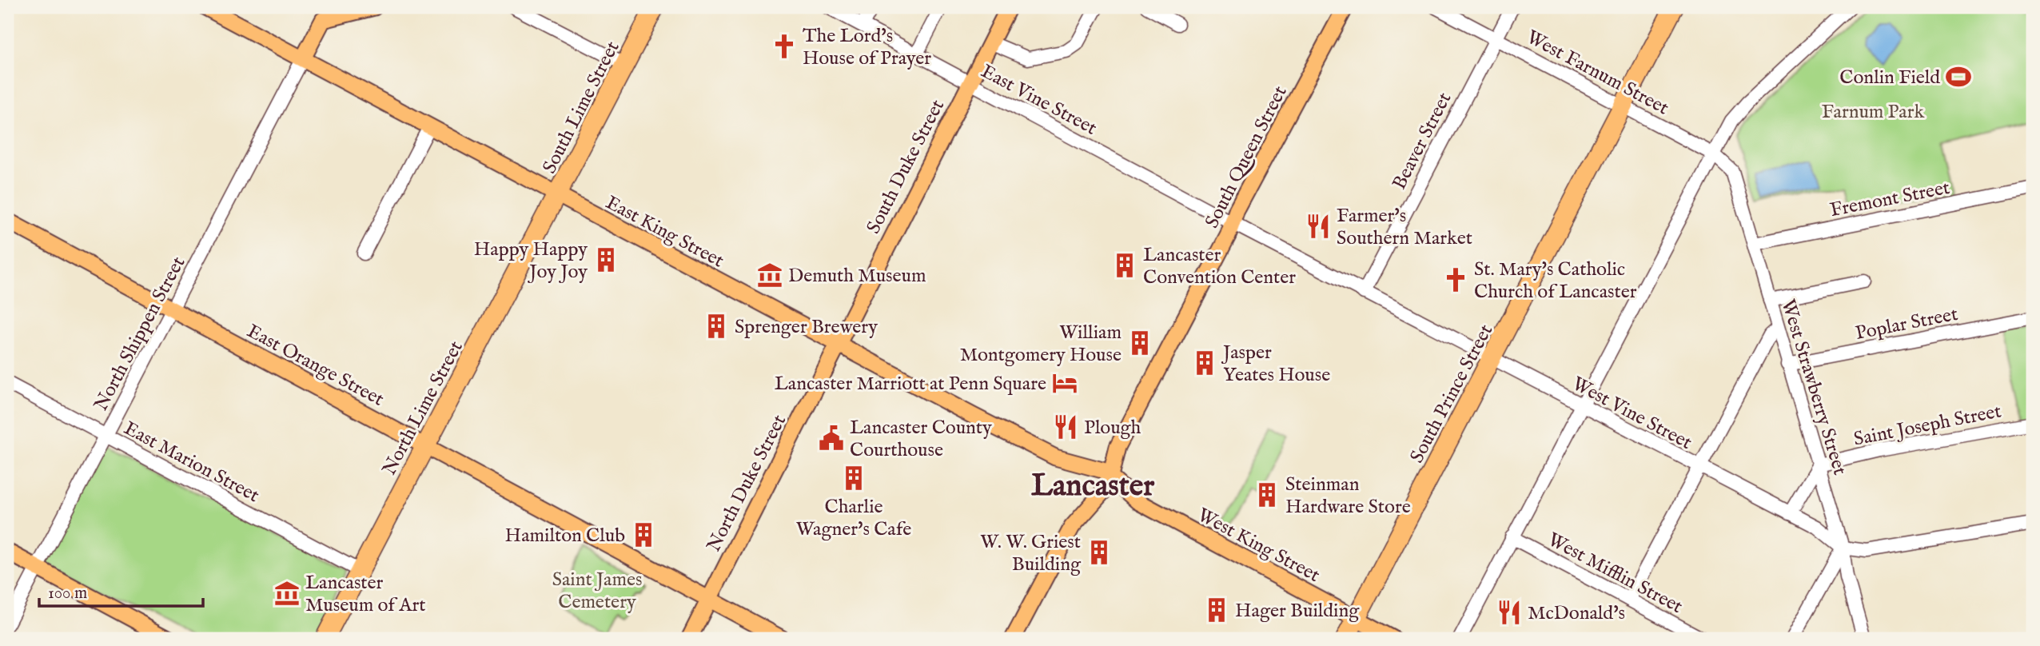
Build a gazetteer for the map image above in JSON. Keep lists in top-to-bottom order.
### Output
{
  "streets": {
    "highway": ["South Lime Street", "South Prince Street", "North Lime Street"],
    "main road": [
      "South Queen Street",
      "South Duke Street",
      "East King Street",
      "East Orange Street",
      "North Duke Street",
      "West King Street"
    ],
    "street": [
      "West Farnum Street",
      "East Vine Street",
      "Beaver Street",
      "Fremont Street",
      "Poplar Street",
      "North Shippen Street",
      "West Strawberry Street",
      "West Vine Street",
      "Saint Joseph Street",
      "East Marion Street",
      "West Mifflin Street"
    ]
  },
  "crossings": [
    ["West Farnum Street", "Beaver Street"],
    ["West Farnum Street", "West Strawberry Street"],
    ["West Farnum Street", "South Prince Street"],
    ["East Vine Street", "South Queen Street"],
    ["East Vine Street", "South Duke Street"],
    ["East Vine Street", "West Vine Street"],
    ["South Lime Street", "East King Street"],
    ["South Lime Street", "North Lime Street"],
    ["Beaver Street", "West Vine Street"],
    ["South Queen Street", "East King Street"],
    ["South Queen Street", "West Vine Street"],
    ["South Queen Street", "West King Street"],
    ["South Duke Street", "East King Street"],
    ["South Duke Street", "North Duke Street"],
    ["Fremont Street", "West Strawberry Street"],
    ["East King Street", "North Shippen Street"],
    ["East King Street", "North Lime Street"],
    ["East King Street", "North Duke Street"],
    ["East King Street", "West King Street"],
    ["Poplar Street", "West Strawberry Street"],
    ["North Shippen Street", "East Orange Street"],
    ["North Shippen Street", "East Marion Street"],
    ["East Orange Street", "North Lime Street"],
    ["East Orange Street", "North Duke Street"],
    ["West Strawberry Street", "West Vine Street"],
    ["West Strawberry Street", "Saint Joseph Street"],
    ["South Prince Street", "West Vine Street"],
    ["South Prince Street", "West King Street"],
    ["North Lime Street", "East Marion Street"]
  ],
  "districts": ["Lancaster"],
  "parks": ["Farnum Park", "Saint James Cemetery"],
  "places": {
    "church": ["The Lord's House of Prayer", "St. Mary's Catholic Church of Lancaster"],
    "sports": ["Conlin Field"],
    "restaurant": ["Farmer's Southern Market", "Plough", "McDonald's"],
    "building": [
      "Happy Happy Joy Joy",
      "Lancaster Convention Center",
      "Sprenger Brewery",
      "William Montgomery House",
      "Jasper Yeates House",
      "Charlie Wagner's Cafe",
      "Steinman Hardware Store",
      "Hamilton Club",
      "W. W. Griest Building",
      "Hager Building"
    ],
    "museum": ["Demuth Museum", "Lancaster Museum of Art"],
    "hotel": ["Lancaster Marriott at Penn Square"],
    "public building": ["Lancaster County Courthouse"]
  },
  "scale_bar": "100 m"
}
